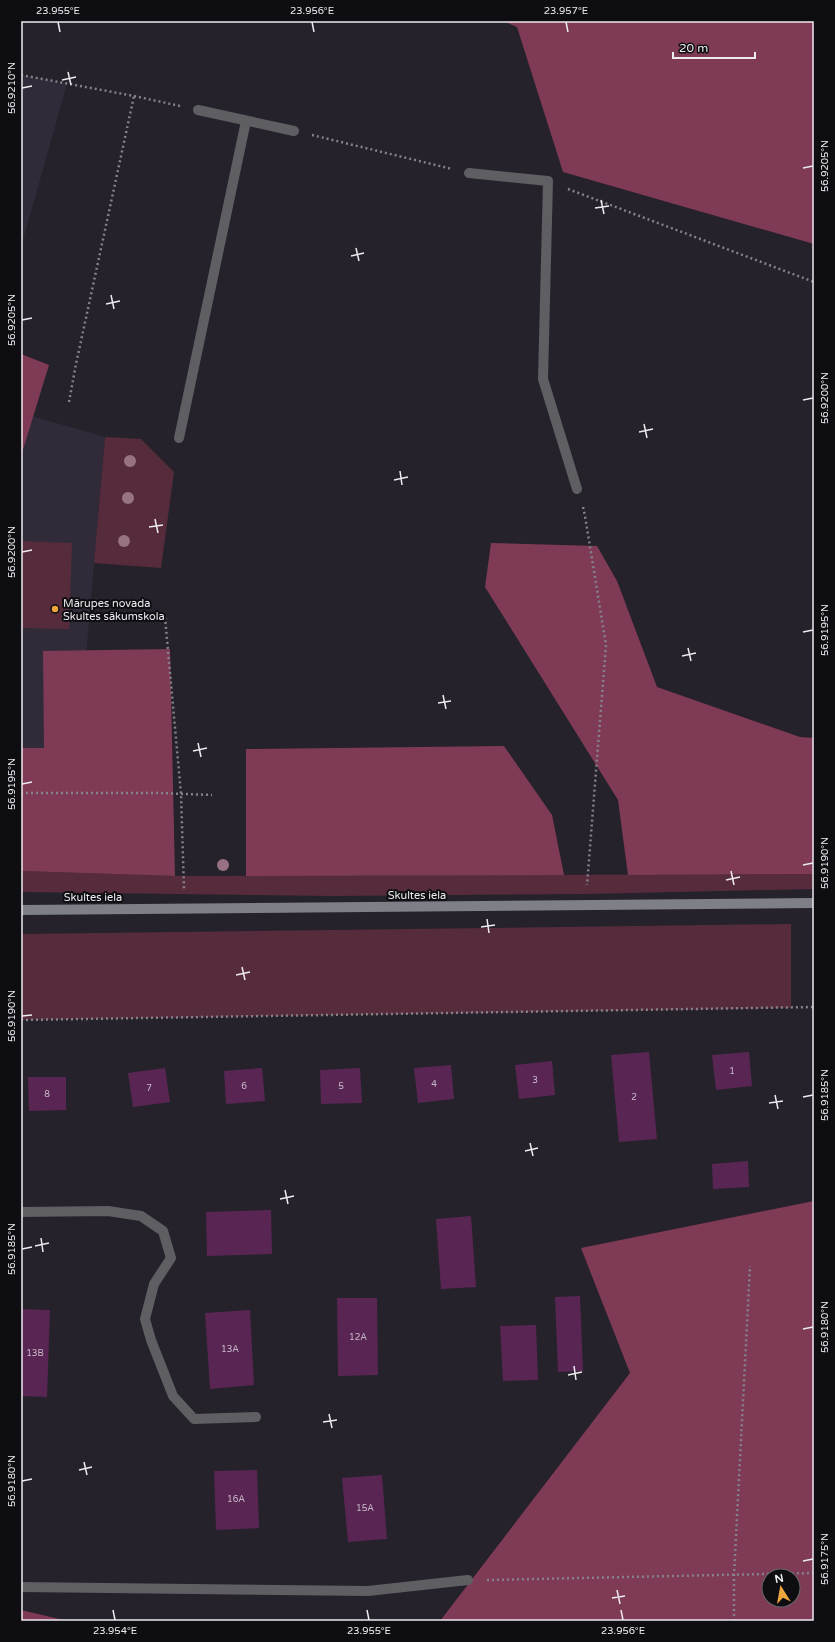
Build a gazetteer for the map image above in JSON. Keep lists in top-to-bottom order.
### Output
{
  "streets": {
    "main road": ["Skultes iela"]
  },
  "places": ["Mārupes novada Skultes sākumskola"],
  "house_numbers": [
    "1",
    "3",
    "4",
    "6",
    "5",
    "7",
    "8",
    "2",
    "12A",
    "13A",
    "13B",
    "16A",
    "15A"
  ],
  "scale_bar": "20 m",
  "north": "top",
  "coordinates": [
    "23.955°E",
    "23.956°E",
    "23.957°E",
    "56.9210°N",
    "56.9205°N",
    "56.9200°N",
    "56.9195°N",
    "56.9190°N",
    "56.9185°N",
    "56.9180°N",
    "56.9175°N",
    "23.954°E"
  ]
}
